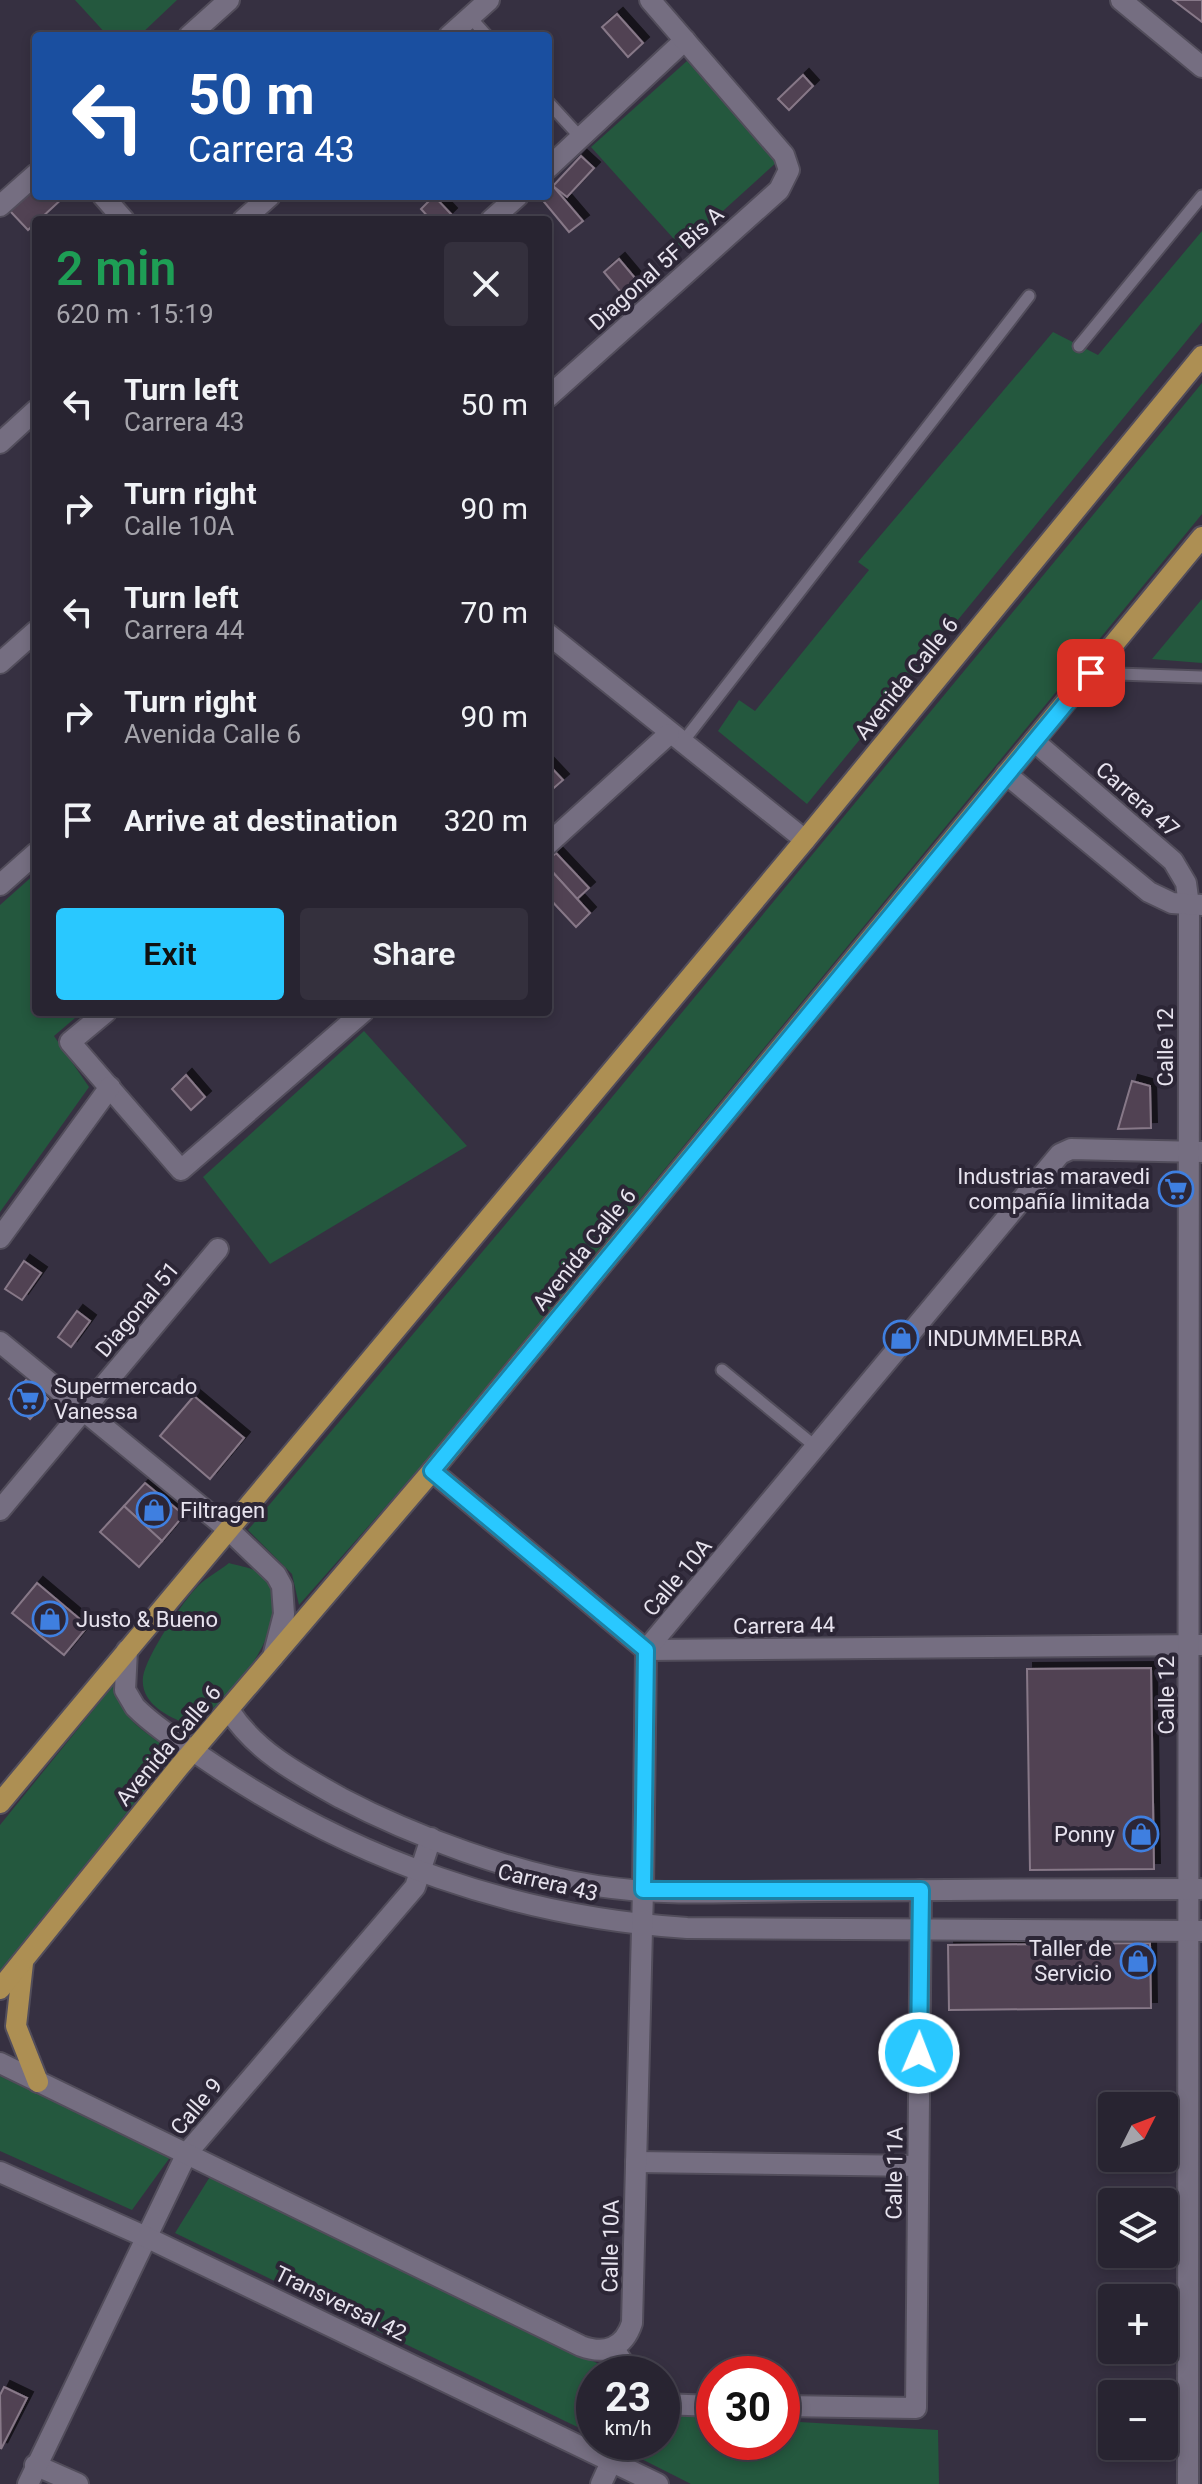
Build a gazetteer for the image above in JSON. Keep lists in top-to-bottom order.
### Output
{
  "streets": {
    "main road": ["Avenida Calle 6"],
    "street": [
      "Diagonal 5F Bis A",
      "Carrera 47",
      "Calle 12",
      "Diagonal 51",
      "Calle 10A",
      "Carrera 44",
      "Carrera 43",
      "Calle 9",
      "Calle 11A",
      "Transversal 42"
    ]
  },
  "crossings": [
    ["Avenida Calle 6", "Carrera 47"],
    ["Avenida Calle 6", "Carrera 43"],
    ["Carrera 47", "Calle 12"],
    ["Calle 12", "Calle 10A"],
    ["Calle 12", "Carrera 44"],
    ["Calle 12", "Carrera 43"],
    ["Calle 10A", "Carrera 44"],
    ["Calle 10A", "Carrera 43"],
    ["Carrera 43", "Calle 9"],
    ["Carrera 43", "Calle 11A"],
    ["Calle 9", "Transversal 42"]
  ],
  "places": {
    "supermarket": ["Industrias maravedi compañía limitada", "Supermercado Vanessa"],
    "shop": [
      "INDUMMELBRA",
      "Filtragen",
      "Justo & Bueno",
      "Ponny",
      "Taller de Servicio"
    ]
  },
  "north": "top right",
  "page": {
    "turn": ["50 m", "Carrera 43"],
    "heading": ["2 min", "620 m · 15:19"],
    "list": [
      {
        "name": "Turn left",
        "note": "Carrera 43",
        "value": "50 m"
      },
      {
        "name": "Turn right",
        "note": "Calle 10A",
        "value": "90 m"
      },
      {
        "name": "Turn left",
        "note": "Carrera 44",
        "value": "70 m"
      },
      {
        "name": "Turn right",
        "note": "Avenida Calle 6",
        "value": "90 m"
      },
      {
        "name": "Arrive at destination",
        "value": "320 m"
      }
    ],
    "buttons": ["Exit", "Share"],
    "map_buttons": ["+", "−"],
    "speed": "23 km/h",
    "limit": "30"
  }
}
